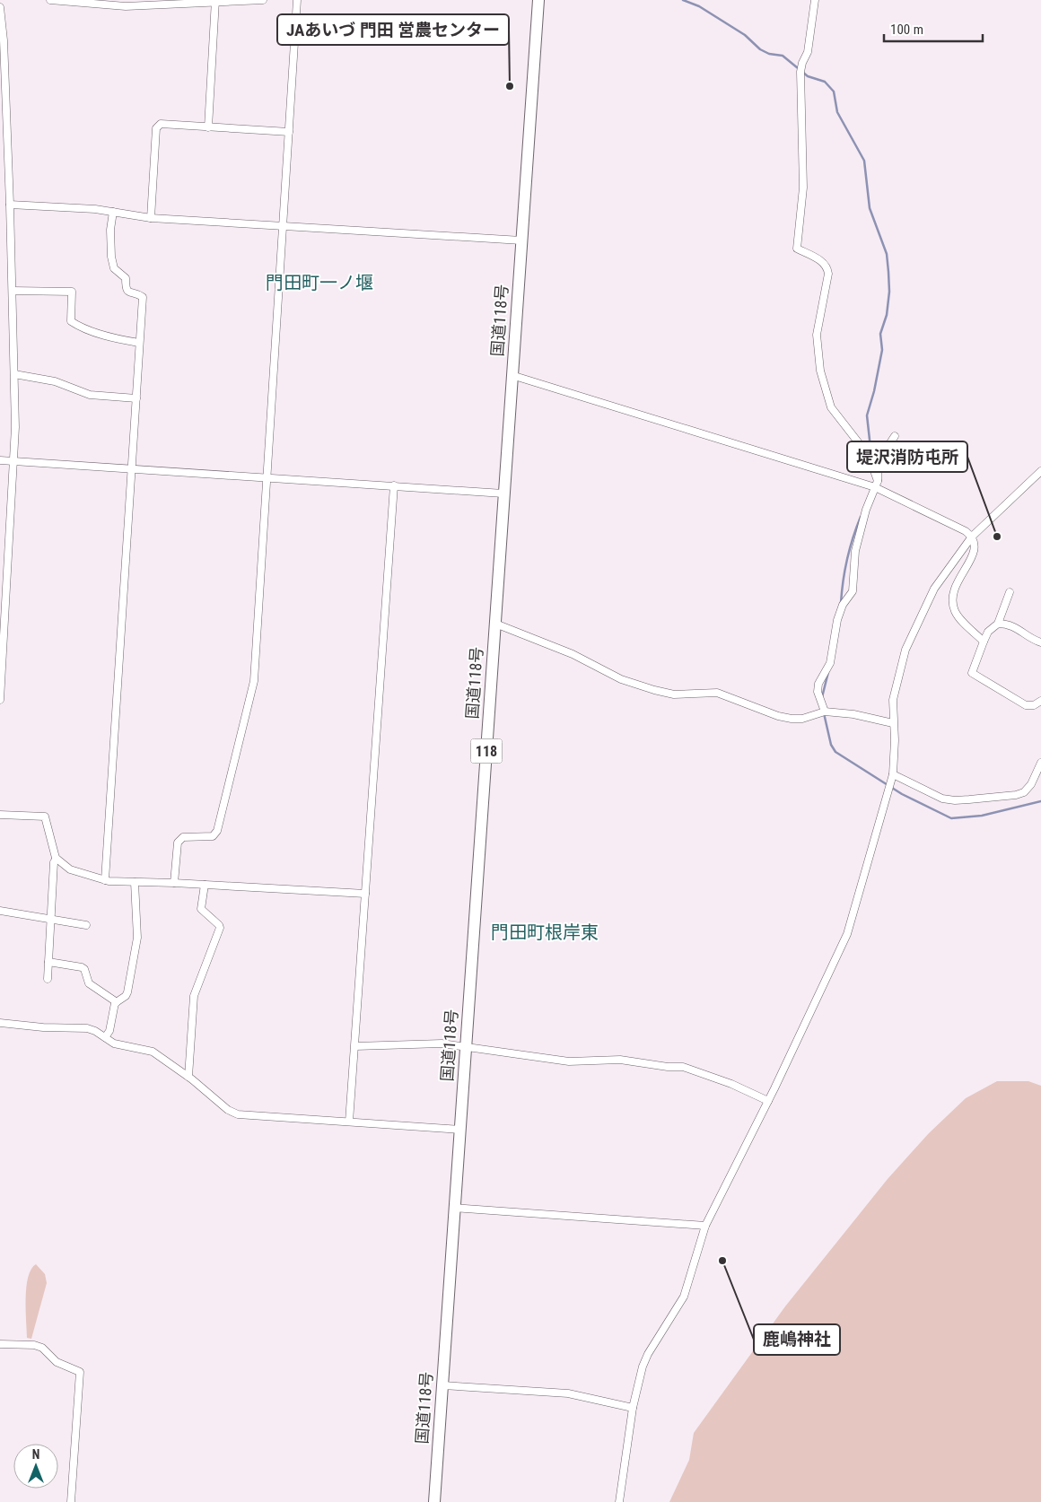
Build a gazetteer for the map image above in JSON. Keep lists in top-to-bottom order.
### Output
{
  "streets": {
    "highway": ["国道118号", "118"]
  },
  "districts": ["門田町一ノ堰", "門田町根岸東"],
  "places": ["JAあいづ 門田 営農センター", "堤沢消防屯所", "鹿嶋神社"],
  "scale_bar": "100 m",
  "north": "top"
}
